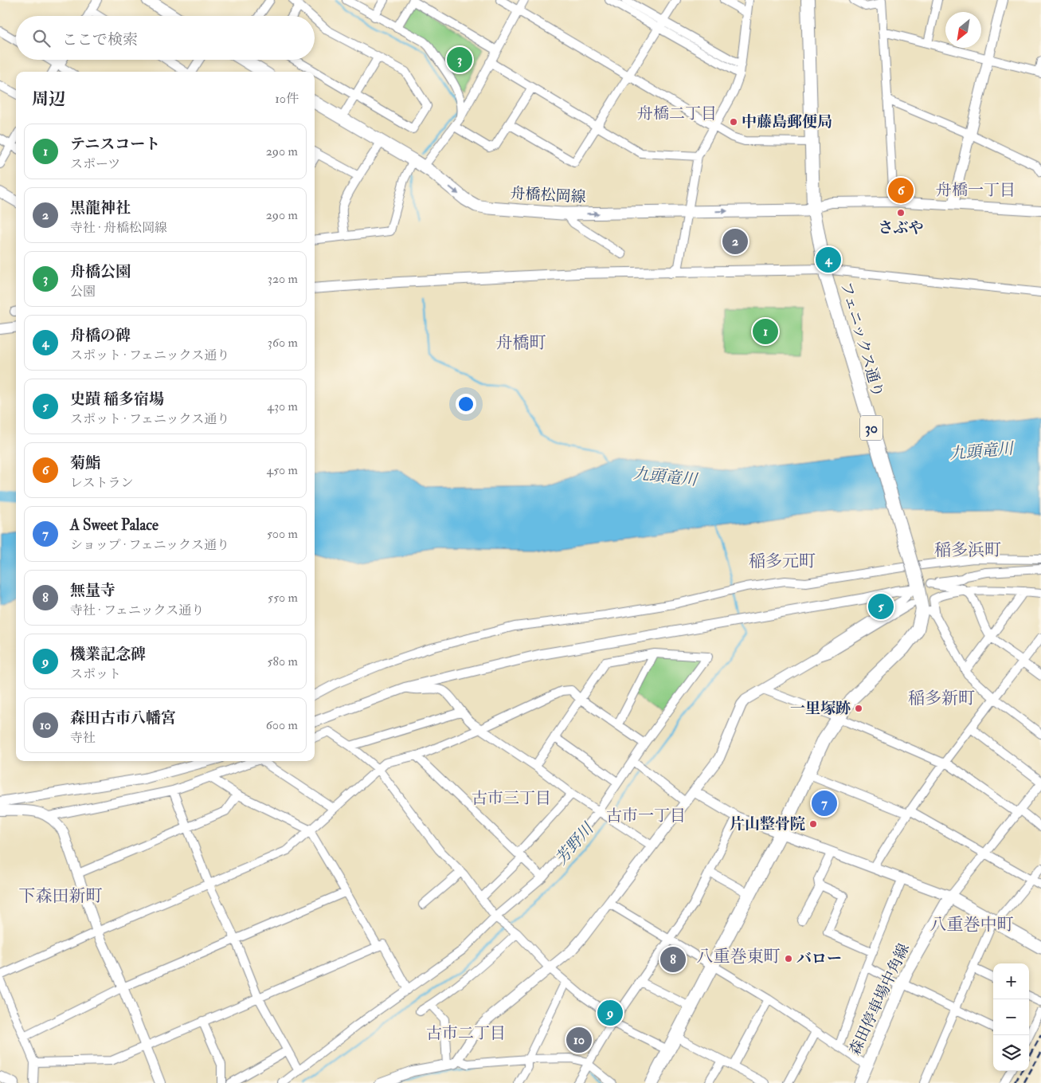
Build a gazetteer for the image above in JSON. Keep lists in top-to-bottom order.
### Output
{
  "streets": {
    "main road": [
      "舟橋松岡線",
      "フェニックス通り",
      "30",
      "森田停車場中角線"
    ]
  },
  "crossings": [
    ["舟橋松岡線", "フェニックス通り"]
  ],
  "one_way": ["舟橋松岡線"],
  "districts": [
    "舟橋二丁目",
    "舟橋一丁目",
    "舟橋町",
    "稲多浜町",
    "稲多元町",
    "稲多新町",
    "古市三丁目",
    "古市一丁目",
    "下森田新町",
    "八重巻中町",
    "八重巻東町",
    "古市二丁目"
  ],
  "water": ["九頭竜川", "芳野川"],
  "places": [
    "中藤島郵便局",
    "さぶや",
    "一里塚跡",
    "片山整骨院",
    "バロー"
  ],
  "north": "bottom left",
  "page": {
    "search": "ここで検索",
    "pins": [
      "3",
      "6",
      "2",
      "4",
      "1",
      "5",
      "7",
      "8",
      "9",
      "10"
    ],
    "heading": ["周辺", "10件"],
    "list": [
      {
        "mark": "1",
        "name": "テニスコート",
        "note": "スポーツ",
        "value": "290 m"
      },
      {
        "mark": "2",
        "name": "黒龍神社",
        "note": "寺社 · 舟橋松岡線",
        "value": "290 m"
      },
      {
        "mark": "3",
        "name": "舟橋公園",
        "note": "公園",
        "value": "320 m"
      },
      {
        "mark": "4",
        "name": "舟橋の碑",
        "note": "スポット · フェニックス通り",
        "value": "360 m"
      },
      {
        "mark": "5",
        "name": "史蹟 稲多宿場",
        "note": "スポット · フェニックス通り",
        "value": "430 m"
      },
      {
        "mark": "6",
        "name": "菊鮨",
        "note": "レストラン",
        "value": "450 m"
      },
      {
        "mark": "7",
        "name": "A Sweet Palace",
        "note": "ショップ · フェニックス通り",
        "value": "500 m"
      },
      {
        "mark": "8",
        "name": "無量寺",
        "note": "寺社 · フェニックス通り",
        "value": "550 m"
      },
      {
        "mark": "9",
        "name": "機業記念碑",
        "note": "スポット",
        "value": "580 m"
      },
      {
        "mark": "10",
        "name": "森田古市八幡宮",
        "note": "寺社",
        "value": "600 m"
      }
    ],
    "map_buttons": ["+", "−"]
  }
}
